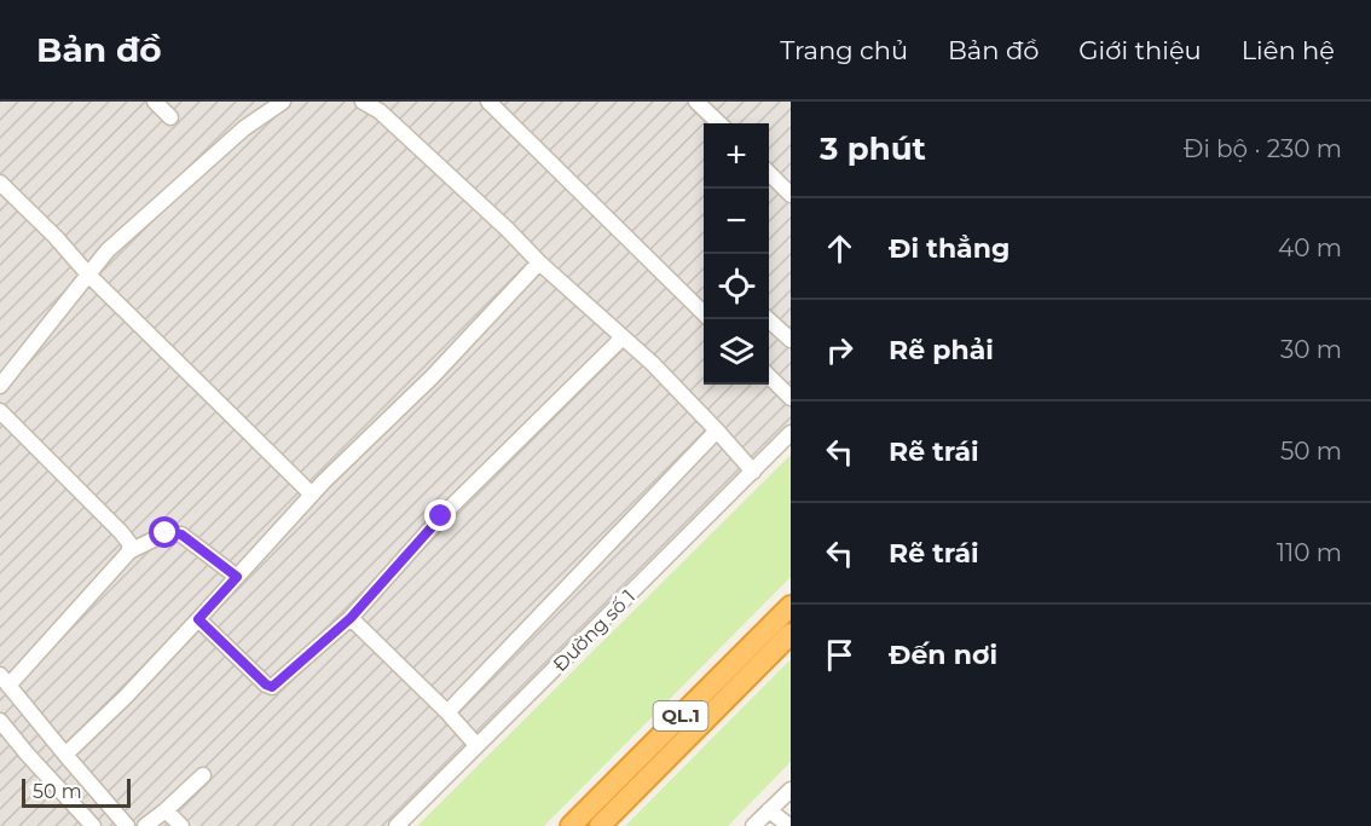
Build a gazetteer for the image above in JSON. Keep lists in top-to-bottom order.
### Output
{
  "streets": {
    "highway": ["QL.1"],
    "street": ["Đường số 1"]
  },
  "scale_bar": "50 m",
  "page": {
    "header": "Bản đồ",
    "nav": [
      "Trang chủ",
      "Bản đồ",
      "Giới thiệu",
      "Liên hệ"
    ],
    "heading": ["3 phút", "Đi bộ · 230 m"],
    "map_buttons": ["+", "−"],
    "list": [
      ["Đi thẳng", "40 m"],
      ["Rẽ phải", "30 m"],
      ["Rẽ trái", "50 m"],
      ["Rẽ trái", "110 m"],
      "Đến nơi"
    ],
    "scale": "50 m"
  }
}
